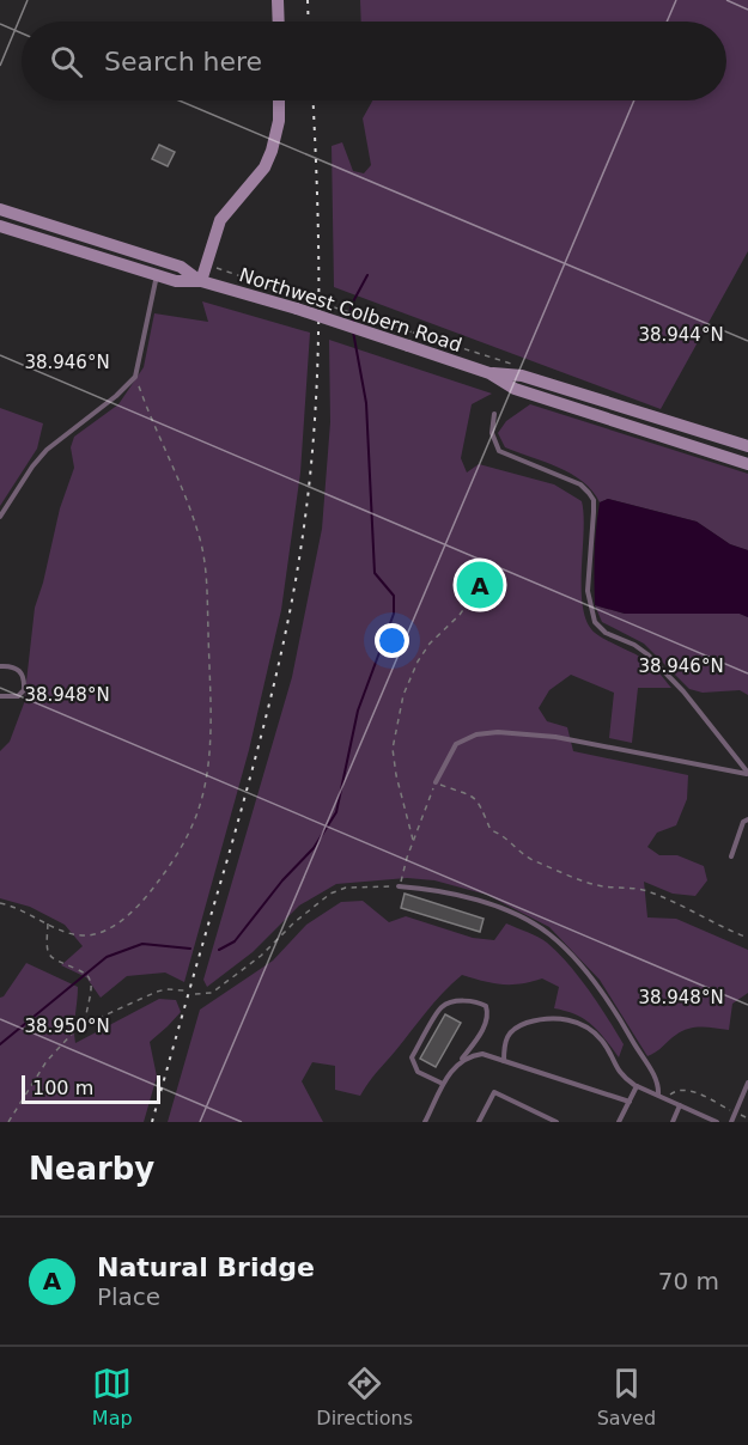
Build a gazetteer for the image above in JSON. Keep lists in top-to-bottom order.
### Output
{
  "streets": {
    "main road": ["Northwest Colbern Road"]
  },
  "scale_bar": "100 m",
  "page": {
    "search": "Search here",
    "pins": "A",
    "scale": "100 m",
    "heading": "Nearby",
    "list": [
      {
        "mark": "A",
        "name": "Natural Bridge",
        "note": "Place",
        "value": "70 m"
      }
    ],
    "nav": ["Map", "Directions", "Saved"]
  },
  "coordinates": [
    "38.944°N",
    "38.946°N",
    "38.948°N",
    "38.950°N"
  ]
}
